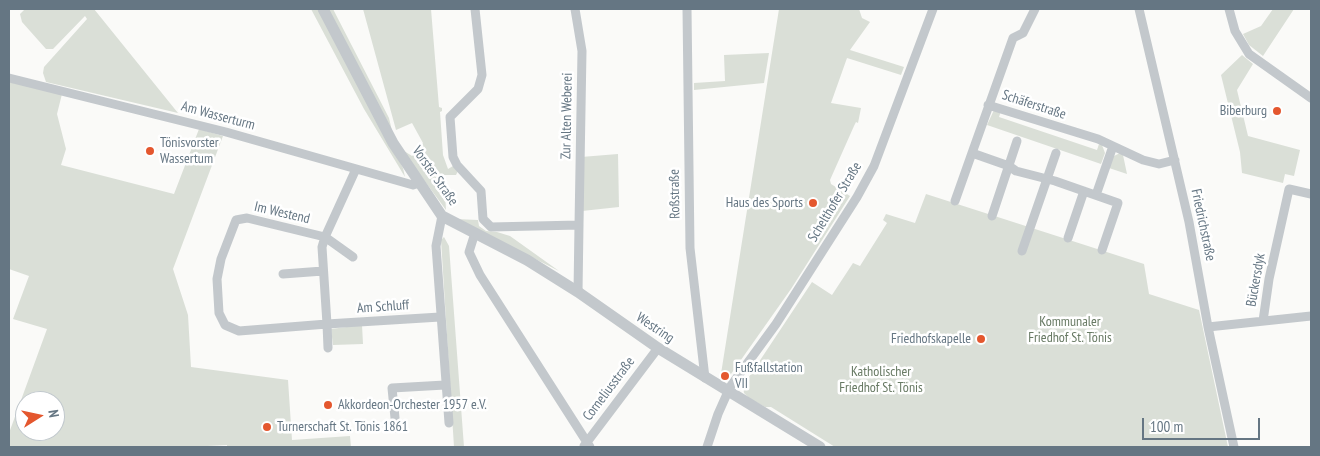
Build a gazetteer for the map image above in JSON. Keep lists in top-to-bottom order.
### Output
{
  "streets": {
    "street": [
      "Schäferstraße",
      "Am Wasserturm",
      "Zur Alten Weberei",
      "Vorster Straße",
      "Roßstraße",
      "Schelthofer Straße",
      "Im Westend",
      "Friedrichstraße",
      "Bückersdyk",
      "Am Schluff",
      "Westring",
      "Corneliusstraße"
    ]
  },
  "crossings": [
    ["Schäferstraße", "Friedrichstraße"],
    ["Am Wasserturm", "Vorster Straße"],
    ["Am Wasserturm", "Im Westend"],
    ["Zur Alten Weberei", "Westring"],
    ["Vorster Straße", "Westring"],
    ["Roßstraße", "Westring"],
    ["Schelthofer Straße", "Westring"],
    ["Im Westend", "Am Schluff"],
    ["Friedrichstraße", "Bückersdyk"],
    ["Westring", "Corneliusstraße"]
  ],
  "parks": ["Kommunaler Friedhof St. Tönis", "Katholischer Friedhof St. Tönis"],
  "places": [
    "Biberburg",
    "Tönisvorster Wassertum",
    "Haus des Sports",
    "Friedhofskapelle",
    "Fußfallstation VII",
    "Akkordeon-Orchester 1957 e.V.",
    "Turnerschaft St. Tönis 1861"
  ],
  "scale_bar": "100 m",
  "north": "right"
}
